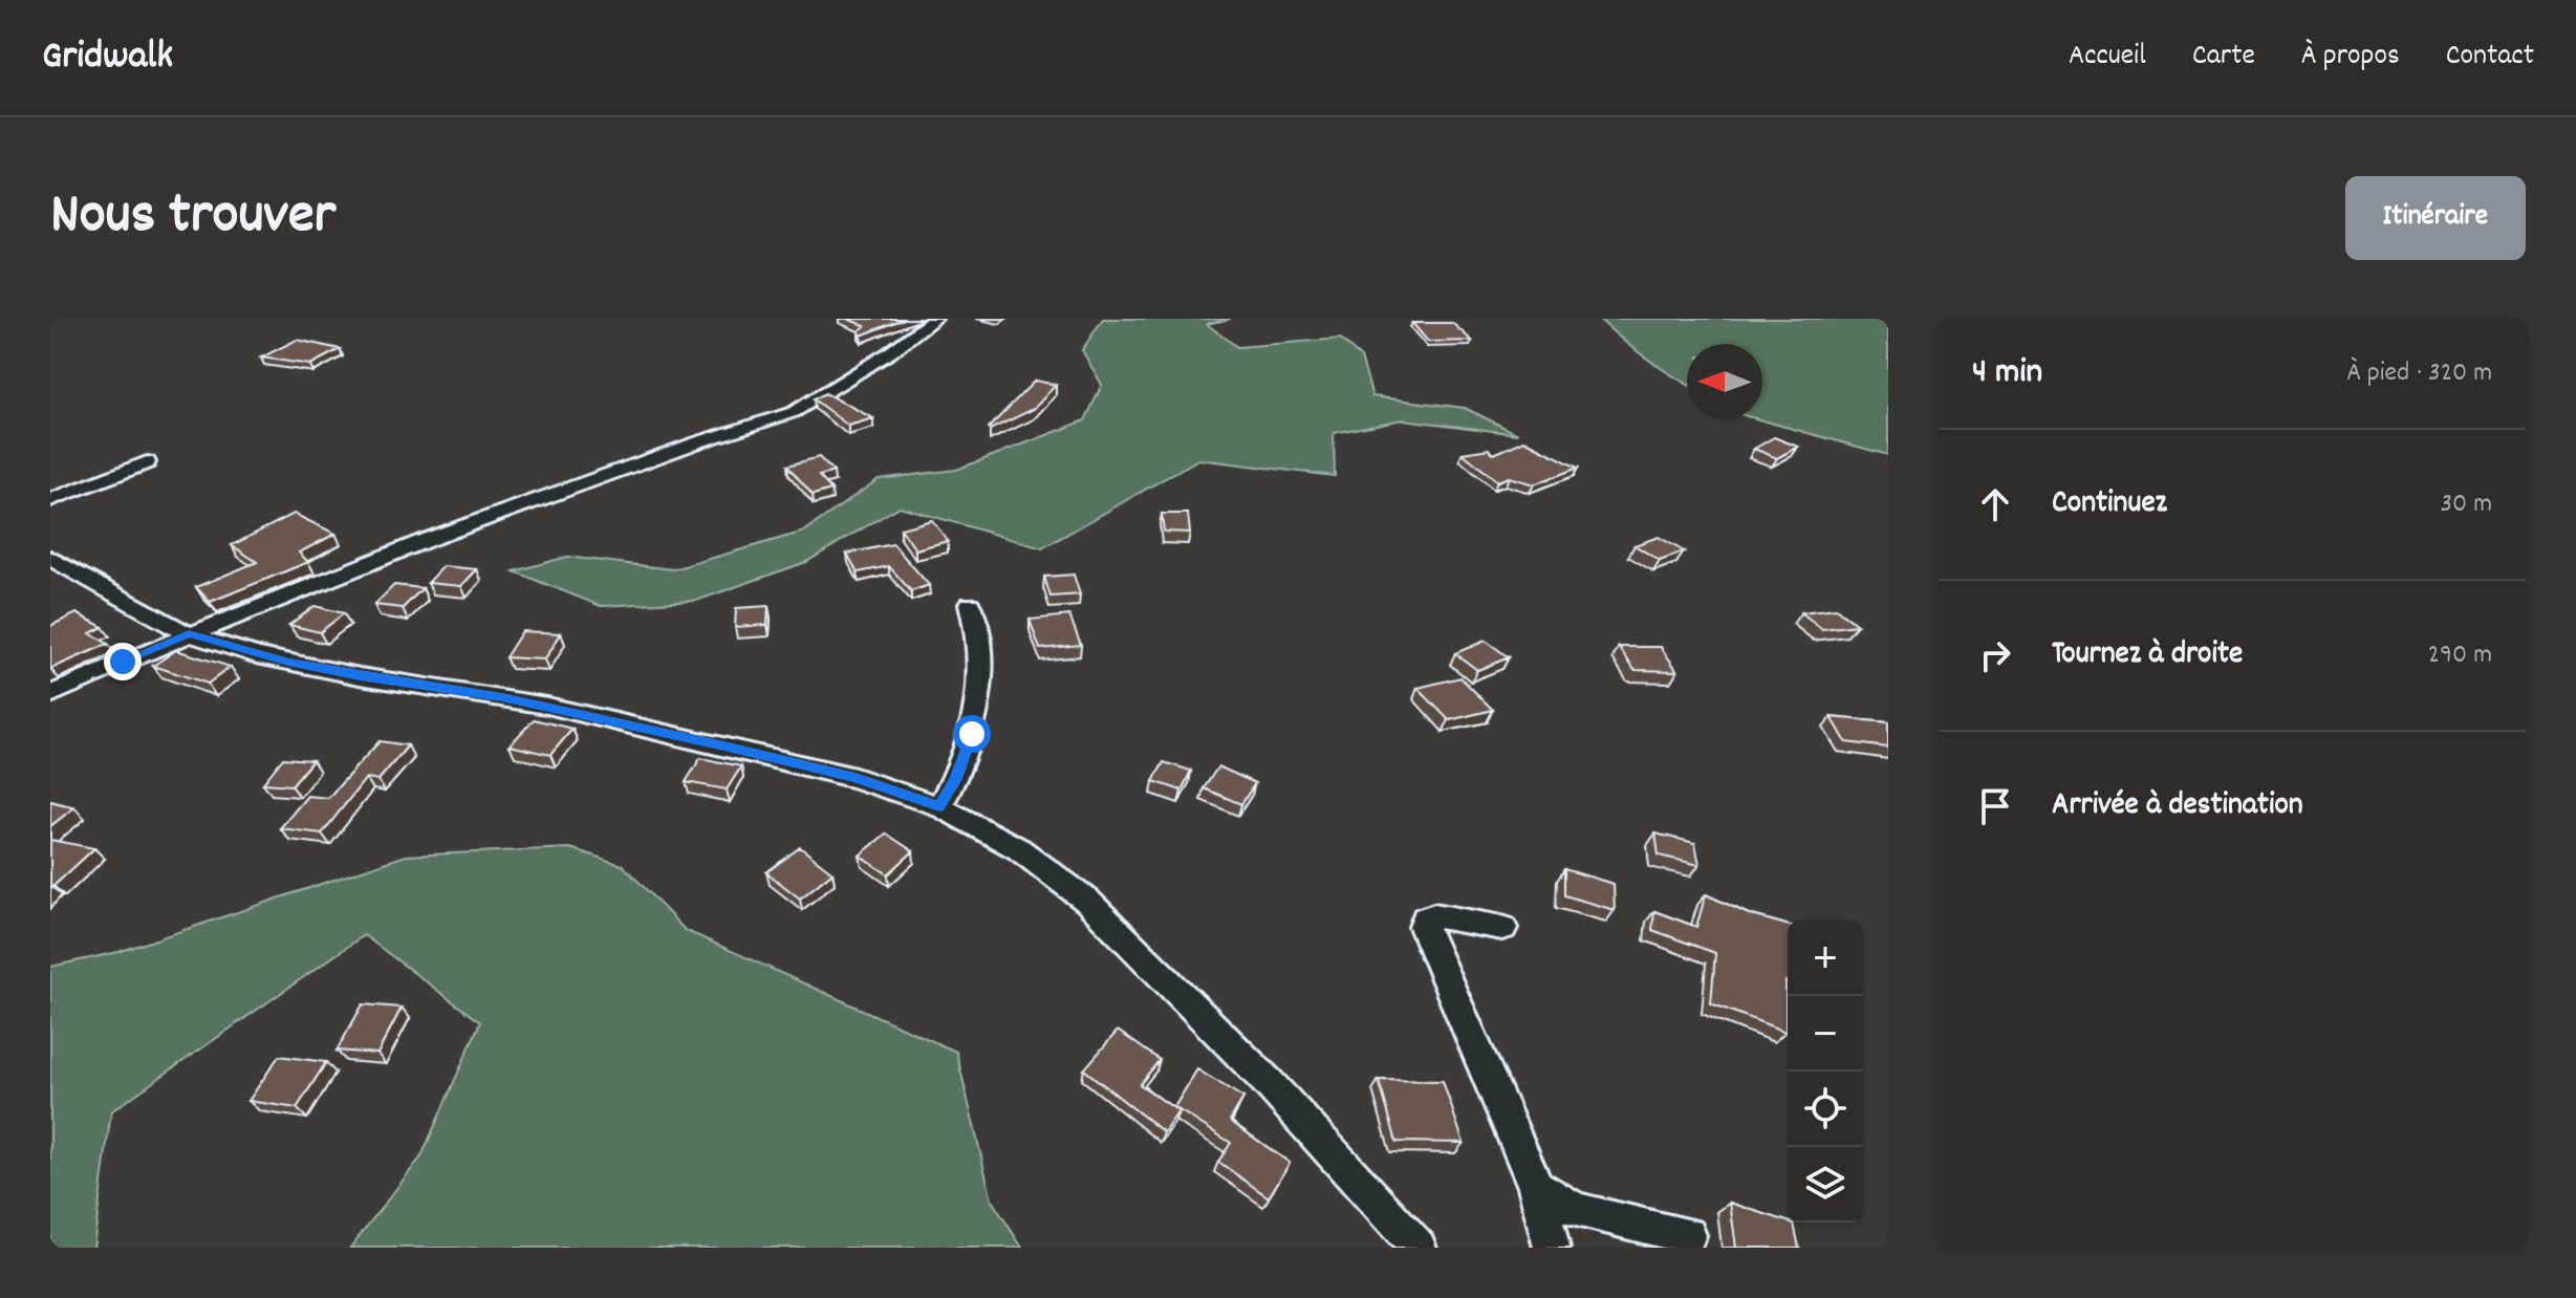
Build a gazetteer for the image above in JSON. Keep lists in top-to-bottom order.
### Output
{
  "north": "left",
  "page": {
    "header": "Gridwalk",
    "nav": [
      "Accueil",
      "Carte",
      "À propos",
      "Contact"
    ],
    "title": "Nous trouver",
    "buttons": "Itinéraire",
    "heading": ["4 min", "À pied · 320 m"],
    "list": [
      ["Continuez", "30 m"],
      ["Tournez à droite", "290 m"],
      "Arrivée à destination"
    ],
    "map_buttons": ["+", "−"]
  }
}
